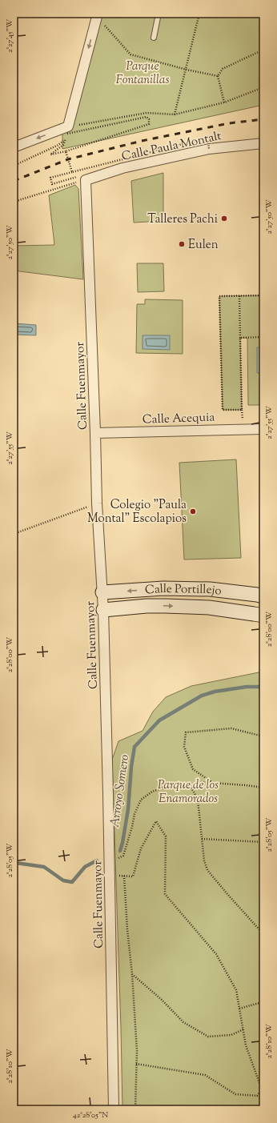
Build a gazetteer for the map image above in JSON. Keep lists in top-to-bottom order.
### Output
{
  "streets": {
    "main road": ["Calle Portillejo"],
    "street": ["Calle Paula Montalt", "Calle Fuenmayor", "Calle Acequia"]
  },
  "crossings": [
    ["Calle Paula Montalt", "Calle Fuenmayor"],
    ["Calle Fuenmayor", "Calle Acequia"],
    ["Calle Fuenmayor", "Calle Portillejo"]
  ],
  "water": ["Arroyo Somero"],
  "parks": ["Parque Fontanillas", "Parque de los Enamorados"],
  "places": ["Talleres Pachi", "Eulen", "Colegio \"Paula Montal\" Escolapios"],
  "coordinates": [
    "2°27'45\"W",
    "2°27'50\"W",
    "2°27'55\"W",
    "2°28'00\"W",
    "2°28'05\"W",
    "2°28'10\"W",
    "42°28'05\"N"
  ]
}
